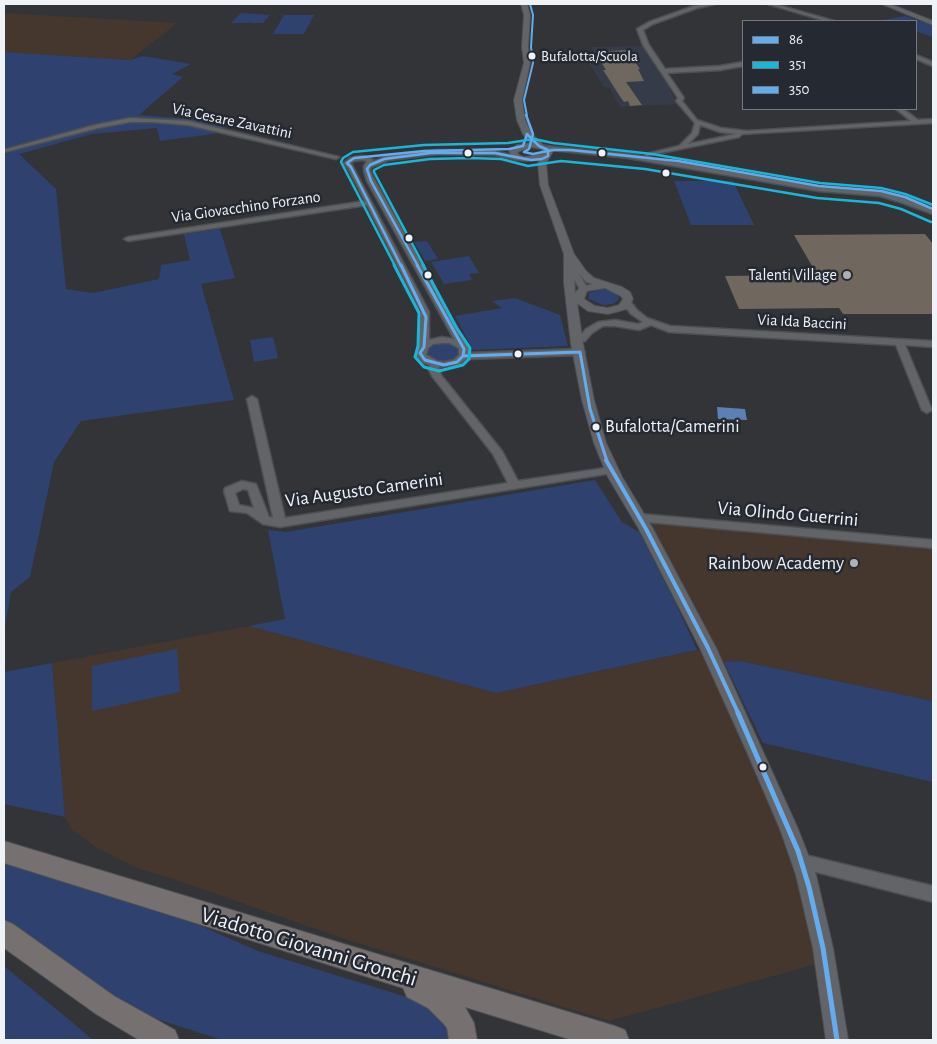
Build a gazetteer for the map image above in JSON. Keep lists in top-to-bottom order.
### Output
{
  "streets": {
    "main road": ["Viadotto Giovanni Gronchi"],
    "street": [
      "Via Cesare Zavattini",
      "Via Giovacchino Forzano",
      "Via Ida Baccini",
      "Via Augusto Camerini",
      "Via Olindo Guerrini"
    ]
  },
  "places": [
    "Bufalotta/Scuola",
    "Talenti Village",
    "Bufalotta/Camerini",
    "Rainbow Academy"
  ],
  "lines": ["transit line 350", "transit line 86", "transit line 351"],
  "legend": ["86", "351", "350"]
}
